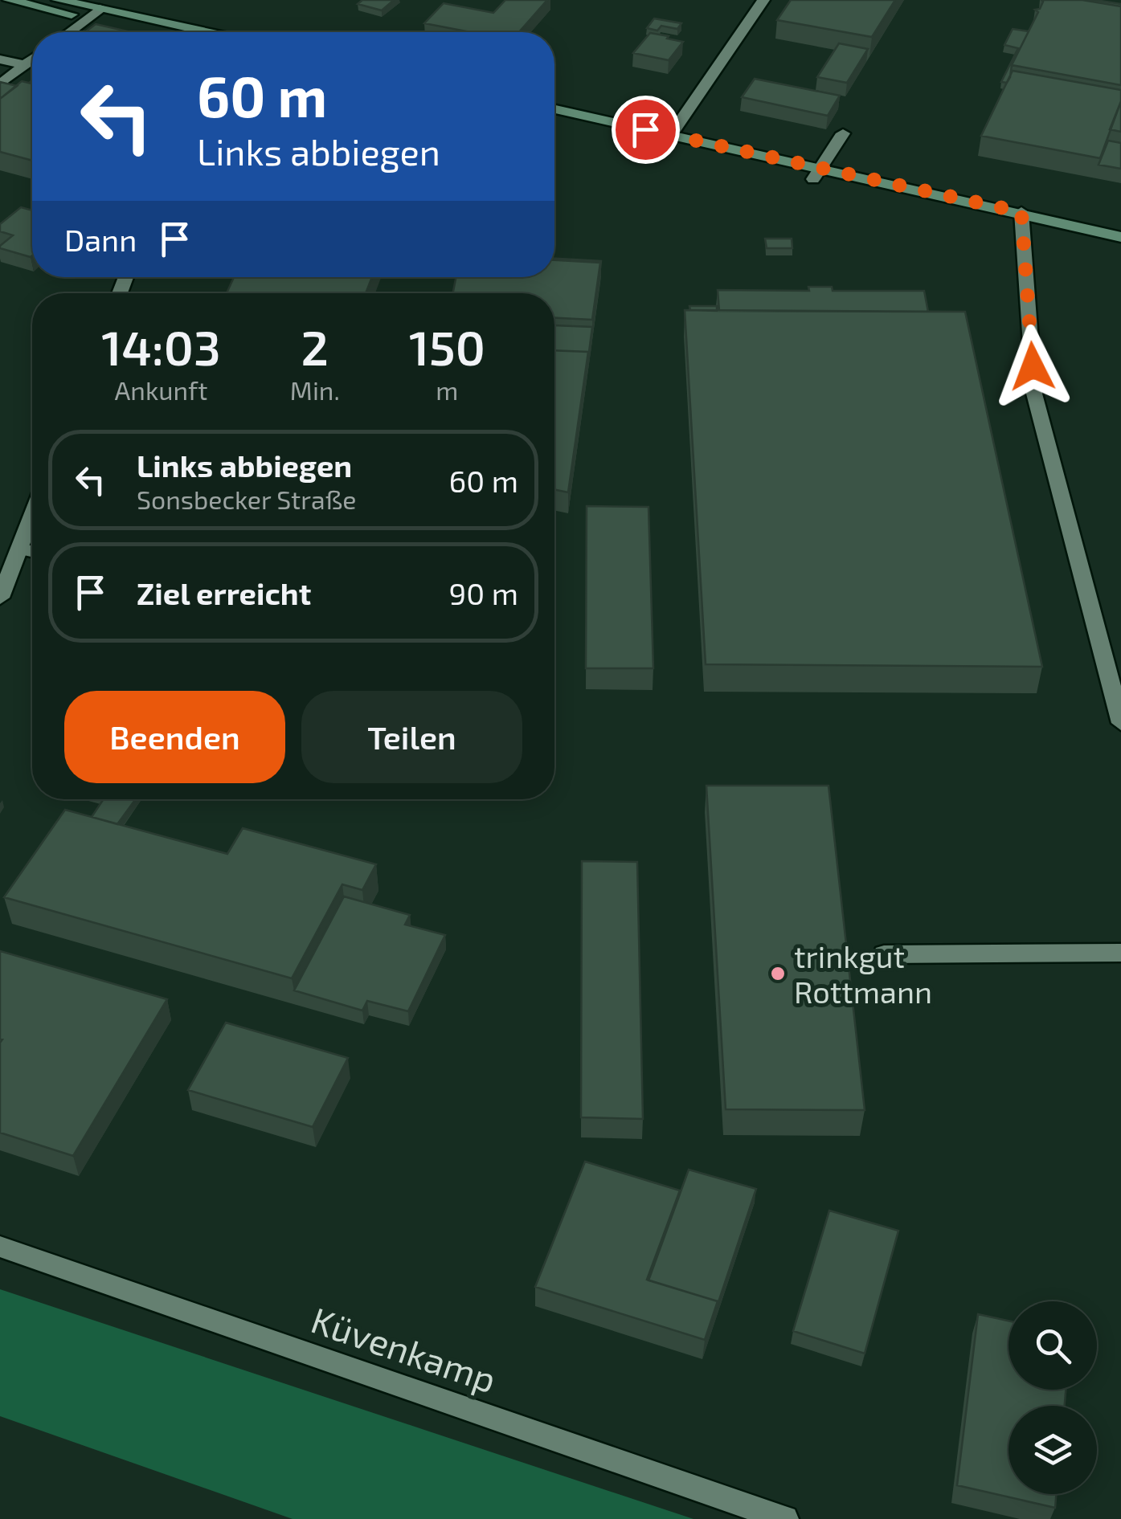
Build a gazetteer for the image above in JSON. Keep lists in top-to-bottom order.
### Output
{
  "streets": {
    "street": ["Küvenkamp"]
  },
  "places": ["trinkgut Rottmann"],
  "page": {
    "turn": ["60 m", "Links abbiegen"],
    "then": "Dann",
    "eta": [
      "14:03",
      "Ankunft",
      "2",
      "Min.",
      "150",
      "m"
    ],
    "list": [
      {
        "name": "Links abbiegen",
        "note": "Sonsbecker Straße",
        "value": "60 m"
      },
      {
        "name": "Ziel erreicht",
        "value": "90 m"
      }
    ],
    "buttons": ["Beenden", "Teilen"]
  }
}
